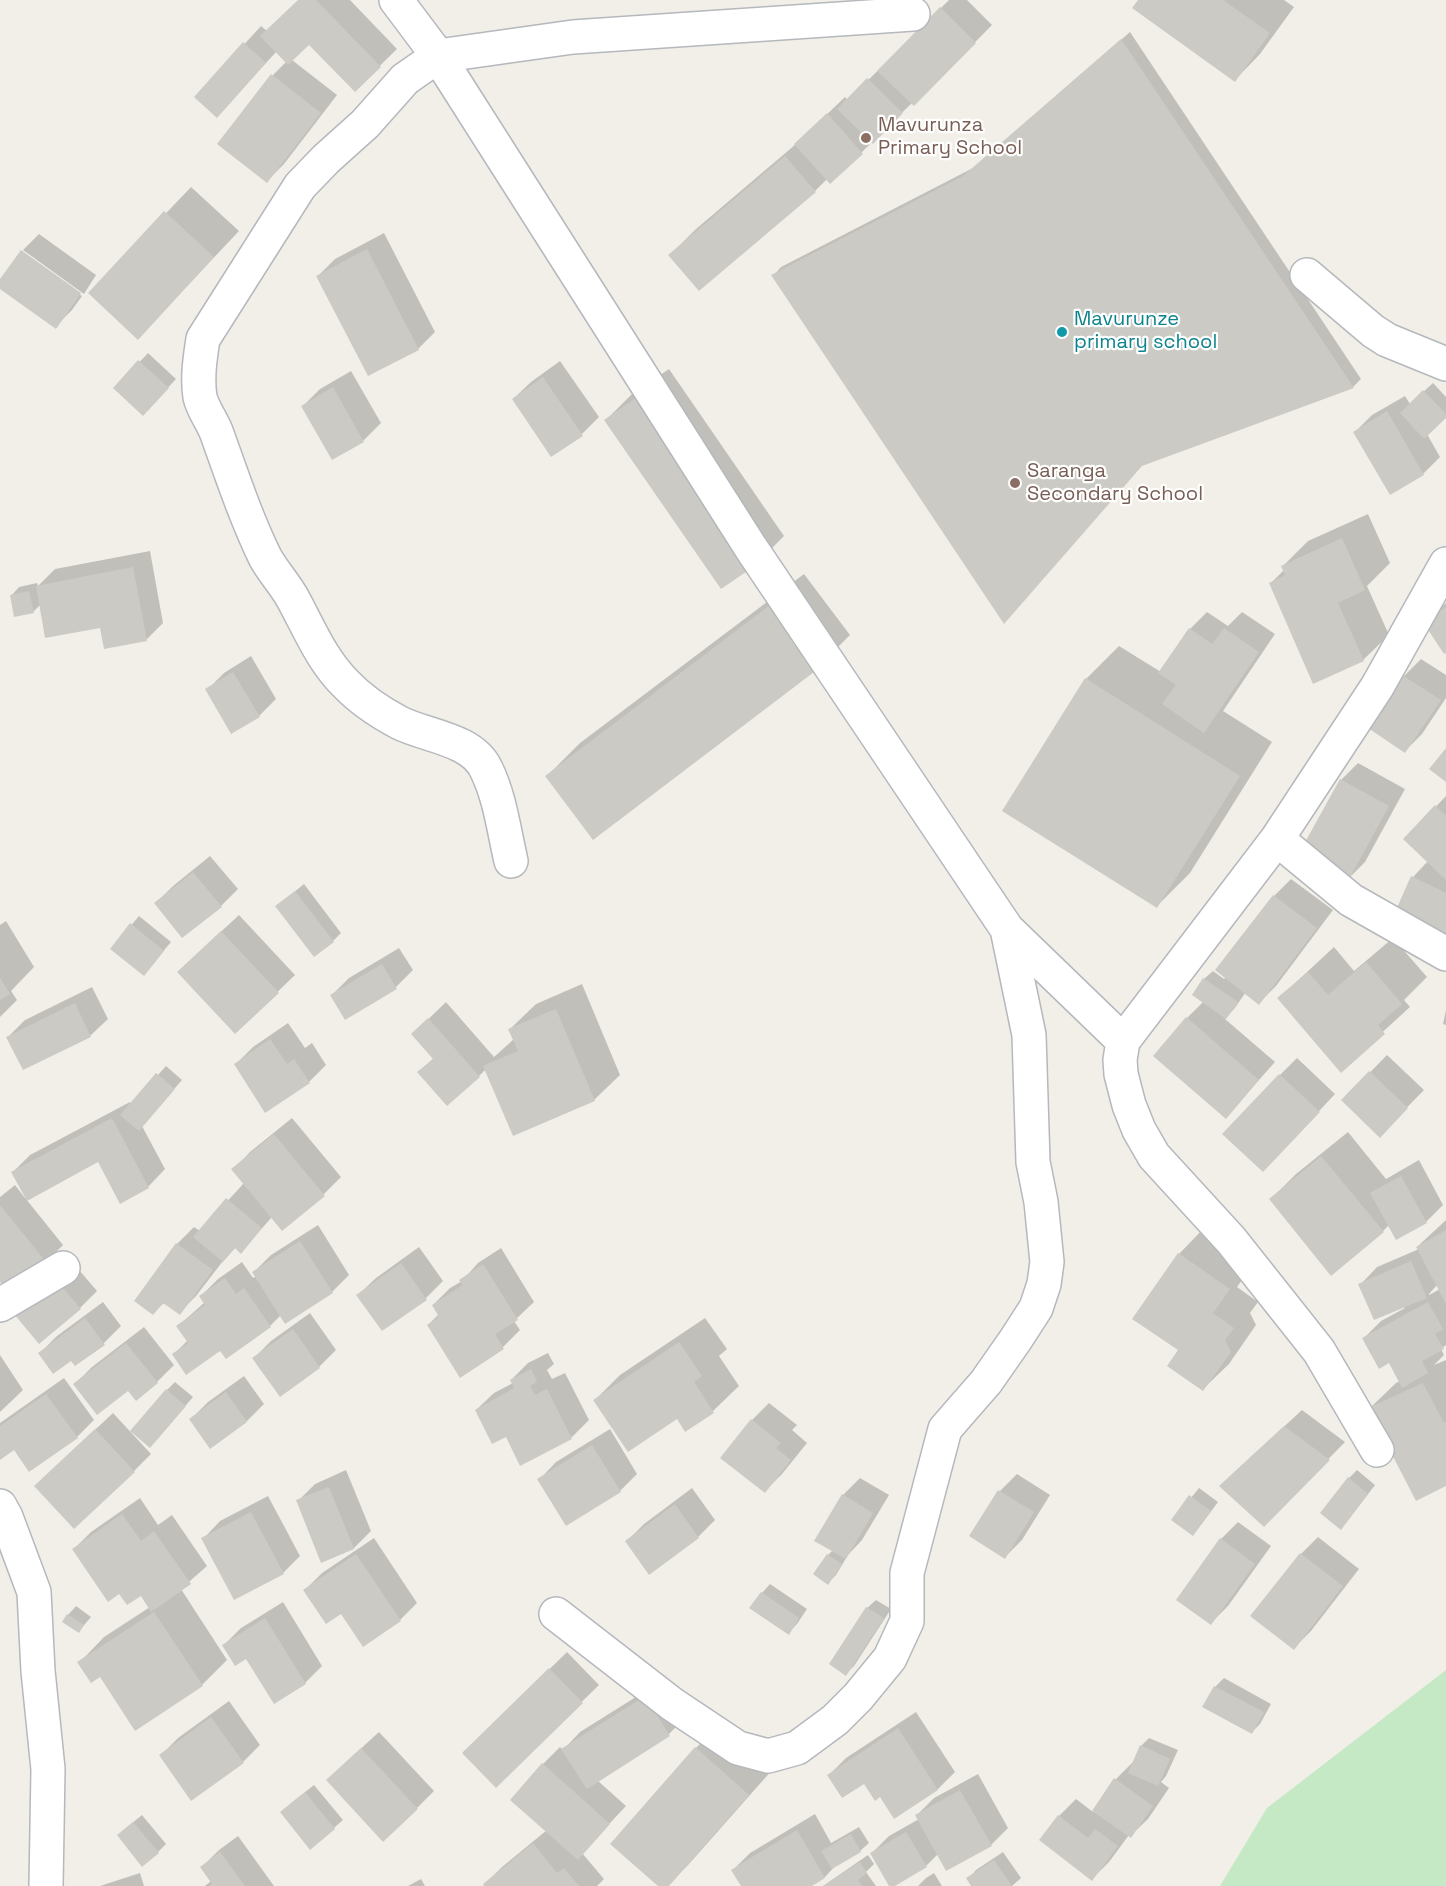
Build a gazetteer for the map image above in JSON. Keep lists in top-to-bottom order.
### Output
{
  "places": ["Mavurunza Primary School", "Mavurunze primary school", "Saranga Secondary School"]
}
